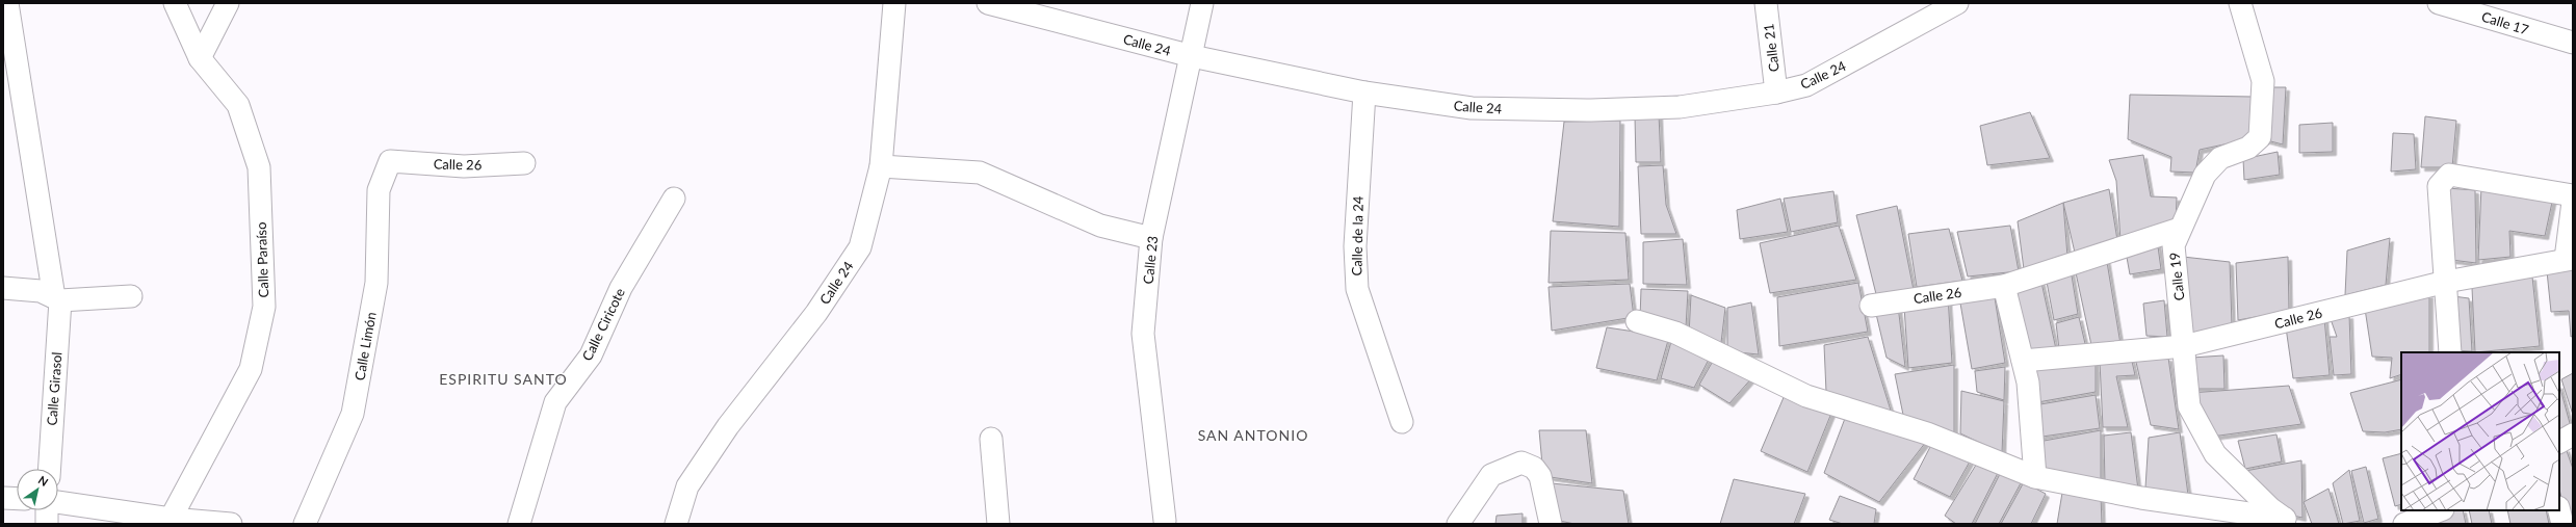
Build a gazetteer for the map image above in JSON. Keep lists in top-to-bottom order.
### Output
{
  "streets": {
    "street": [
      "Calle 17",
      "Calle 24",
      "Calle 21",
      "Calle 26",
      "Calle de la 24",
      "Calle Paraíso",
      "Calle 23",
      "Calle 19",
      "Calle Ciricote",
      "Calle Limón",
      "Calle Girasol"
    ]
  },
  "crossings": [
    ["Calle 24", "Calle 21"],
    ["Calle 24", "Calle de la 24"],
    ["Calle 24", "Calle 23"],
    ["Calle 26", "Calle 19"],
    ["Calle 26", "Calle Limón"]
  ],
  "districts": ["ESPIRITU SANTO", "SAN ANTONIO"],
  "north": "top right"
}
